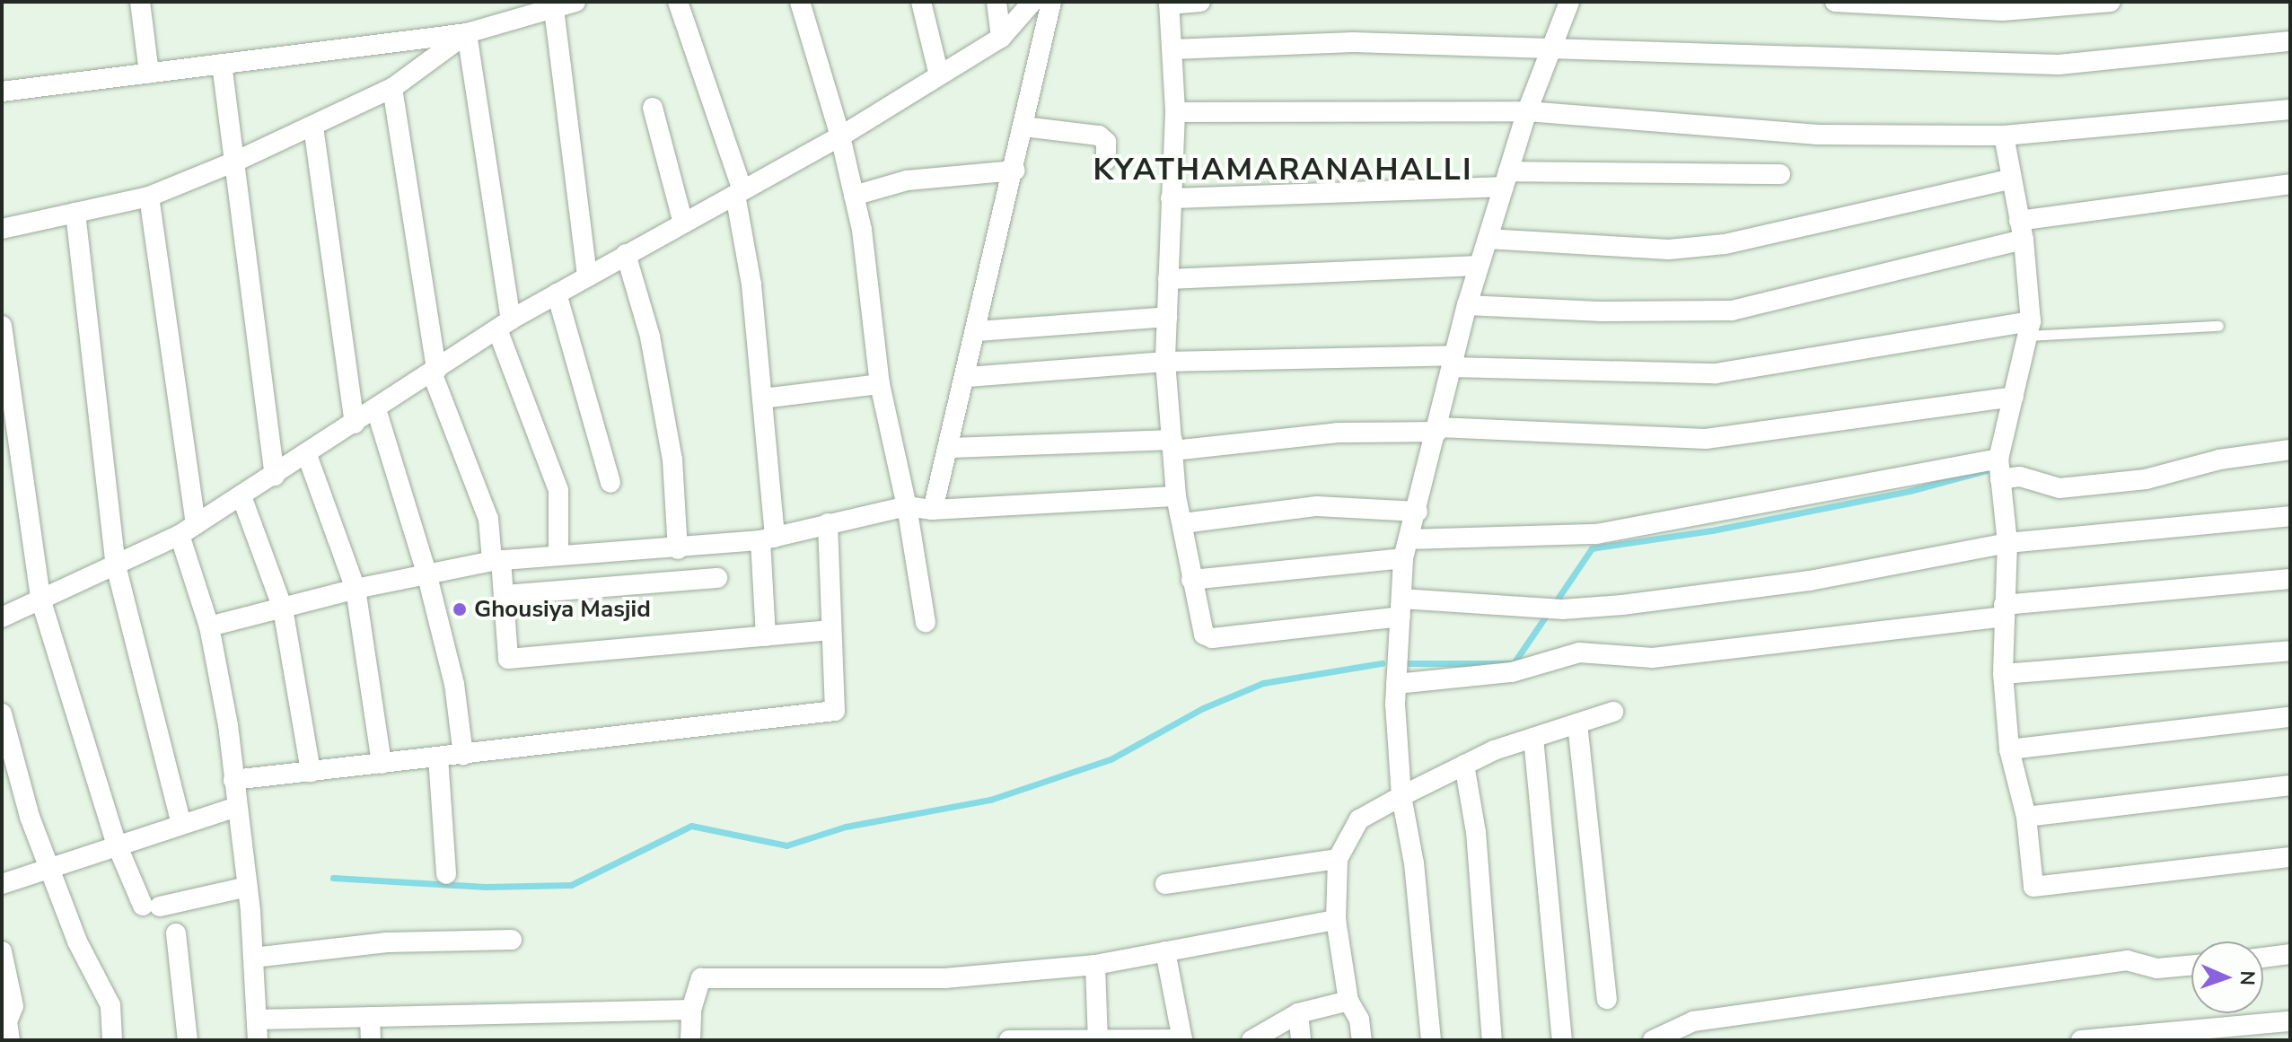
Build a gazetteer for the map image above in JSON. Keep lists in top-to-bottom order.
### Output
{
  "districts": ["KYATHAMARANAHALLI"],
  "places": ["Ghousiya Masjid"],
  "north": "right"
}
